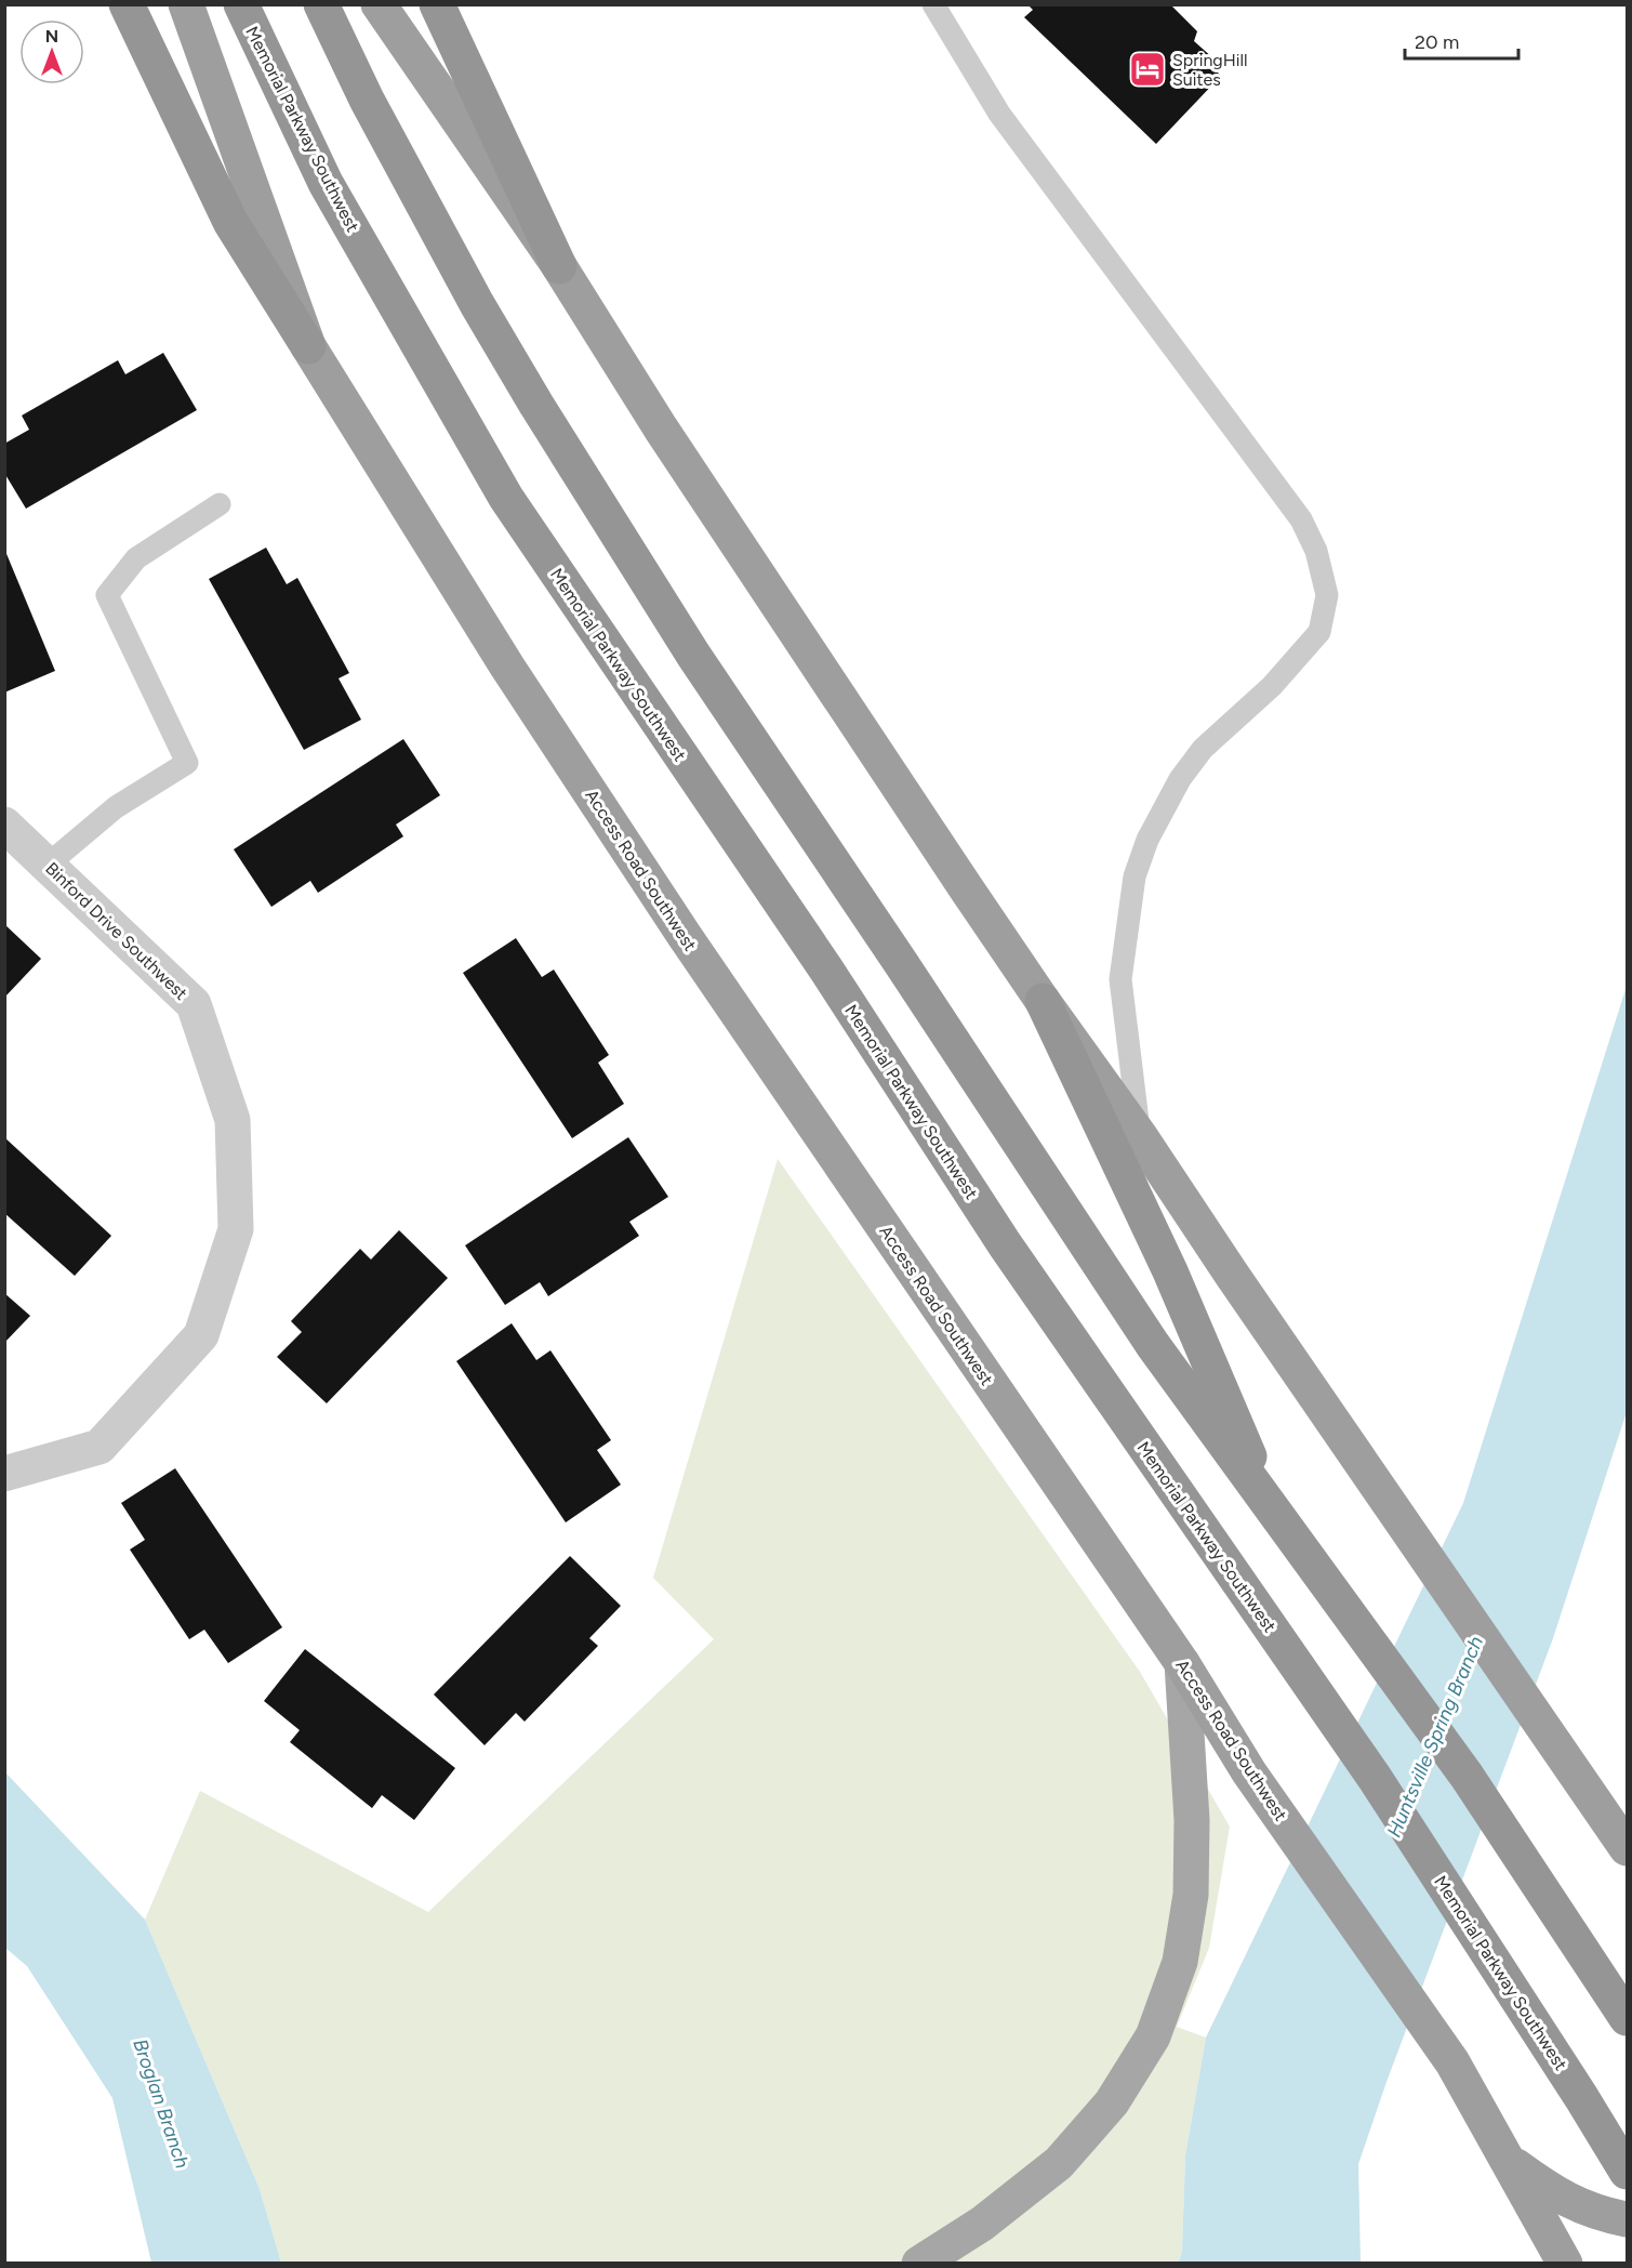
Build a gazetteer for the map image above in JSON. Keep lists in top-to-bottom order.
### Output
{
  "streets": {
    "highway": ["Memorial Parkway Southwest", "Access Road Southwest"],
    "street": ["Binford Drive Southwest"]
  },
  "water": ["Huntsville Spring Branch", "Broglan Branch"],
  "places": {
    "hotel": ["SpringHill Suites"]
  },
  "scale_bar": "20 m",
  "north": "top"
}
